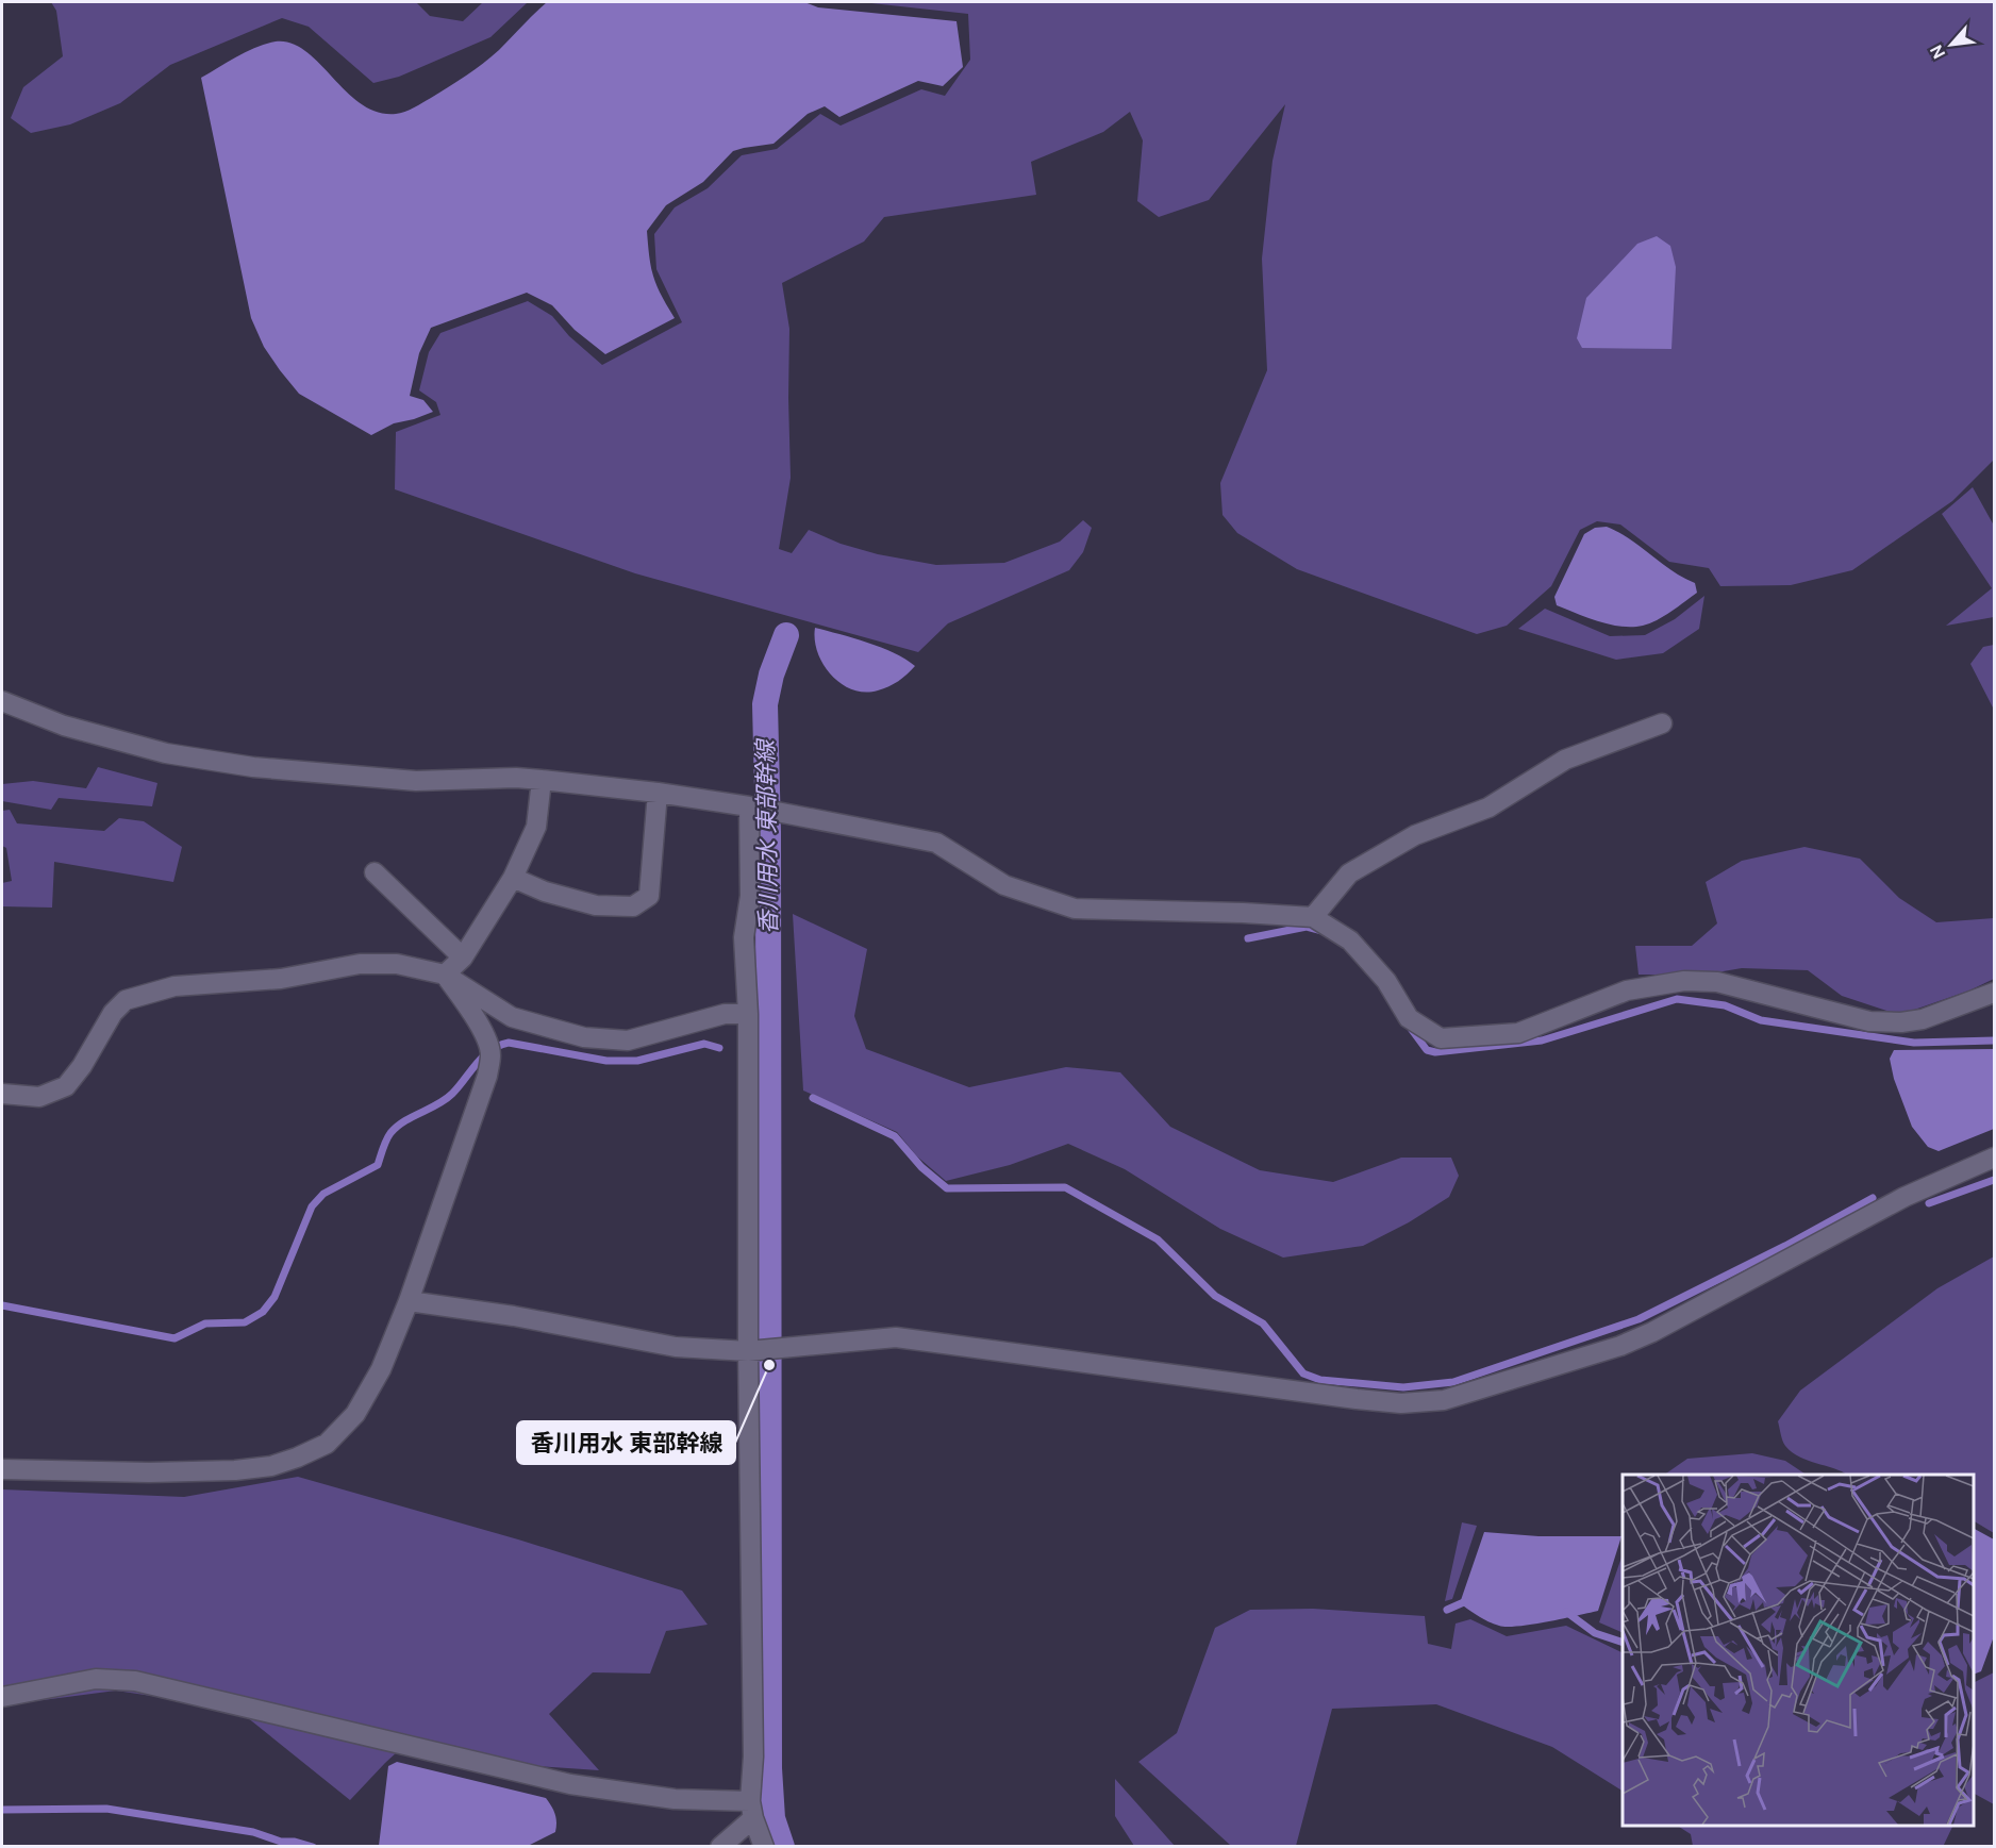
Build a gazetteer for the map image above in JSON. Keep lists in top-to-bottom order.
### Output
{
  "water": ["香川用水 東部幹線"],
  "places": ["香川用水 東部幹線"],
  "north": "bottom left"
}
